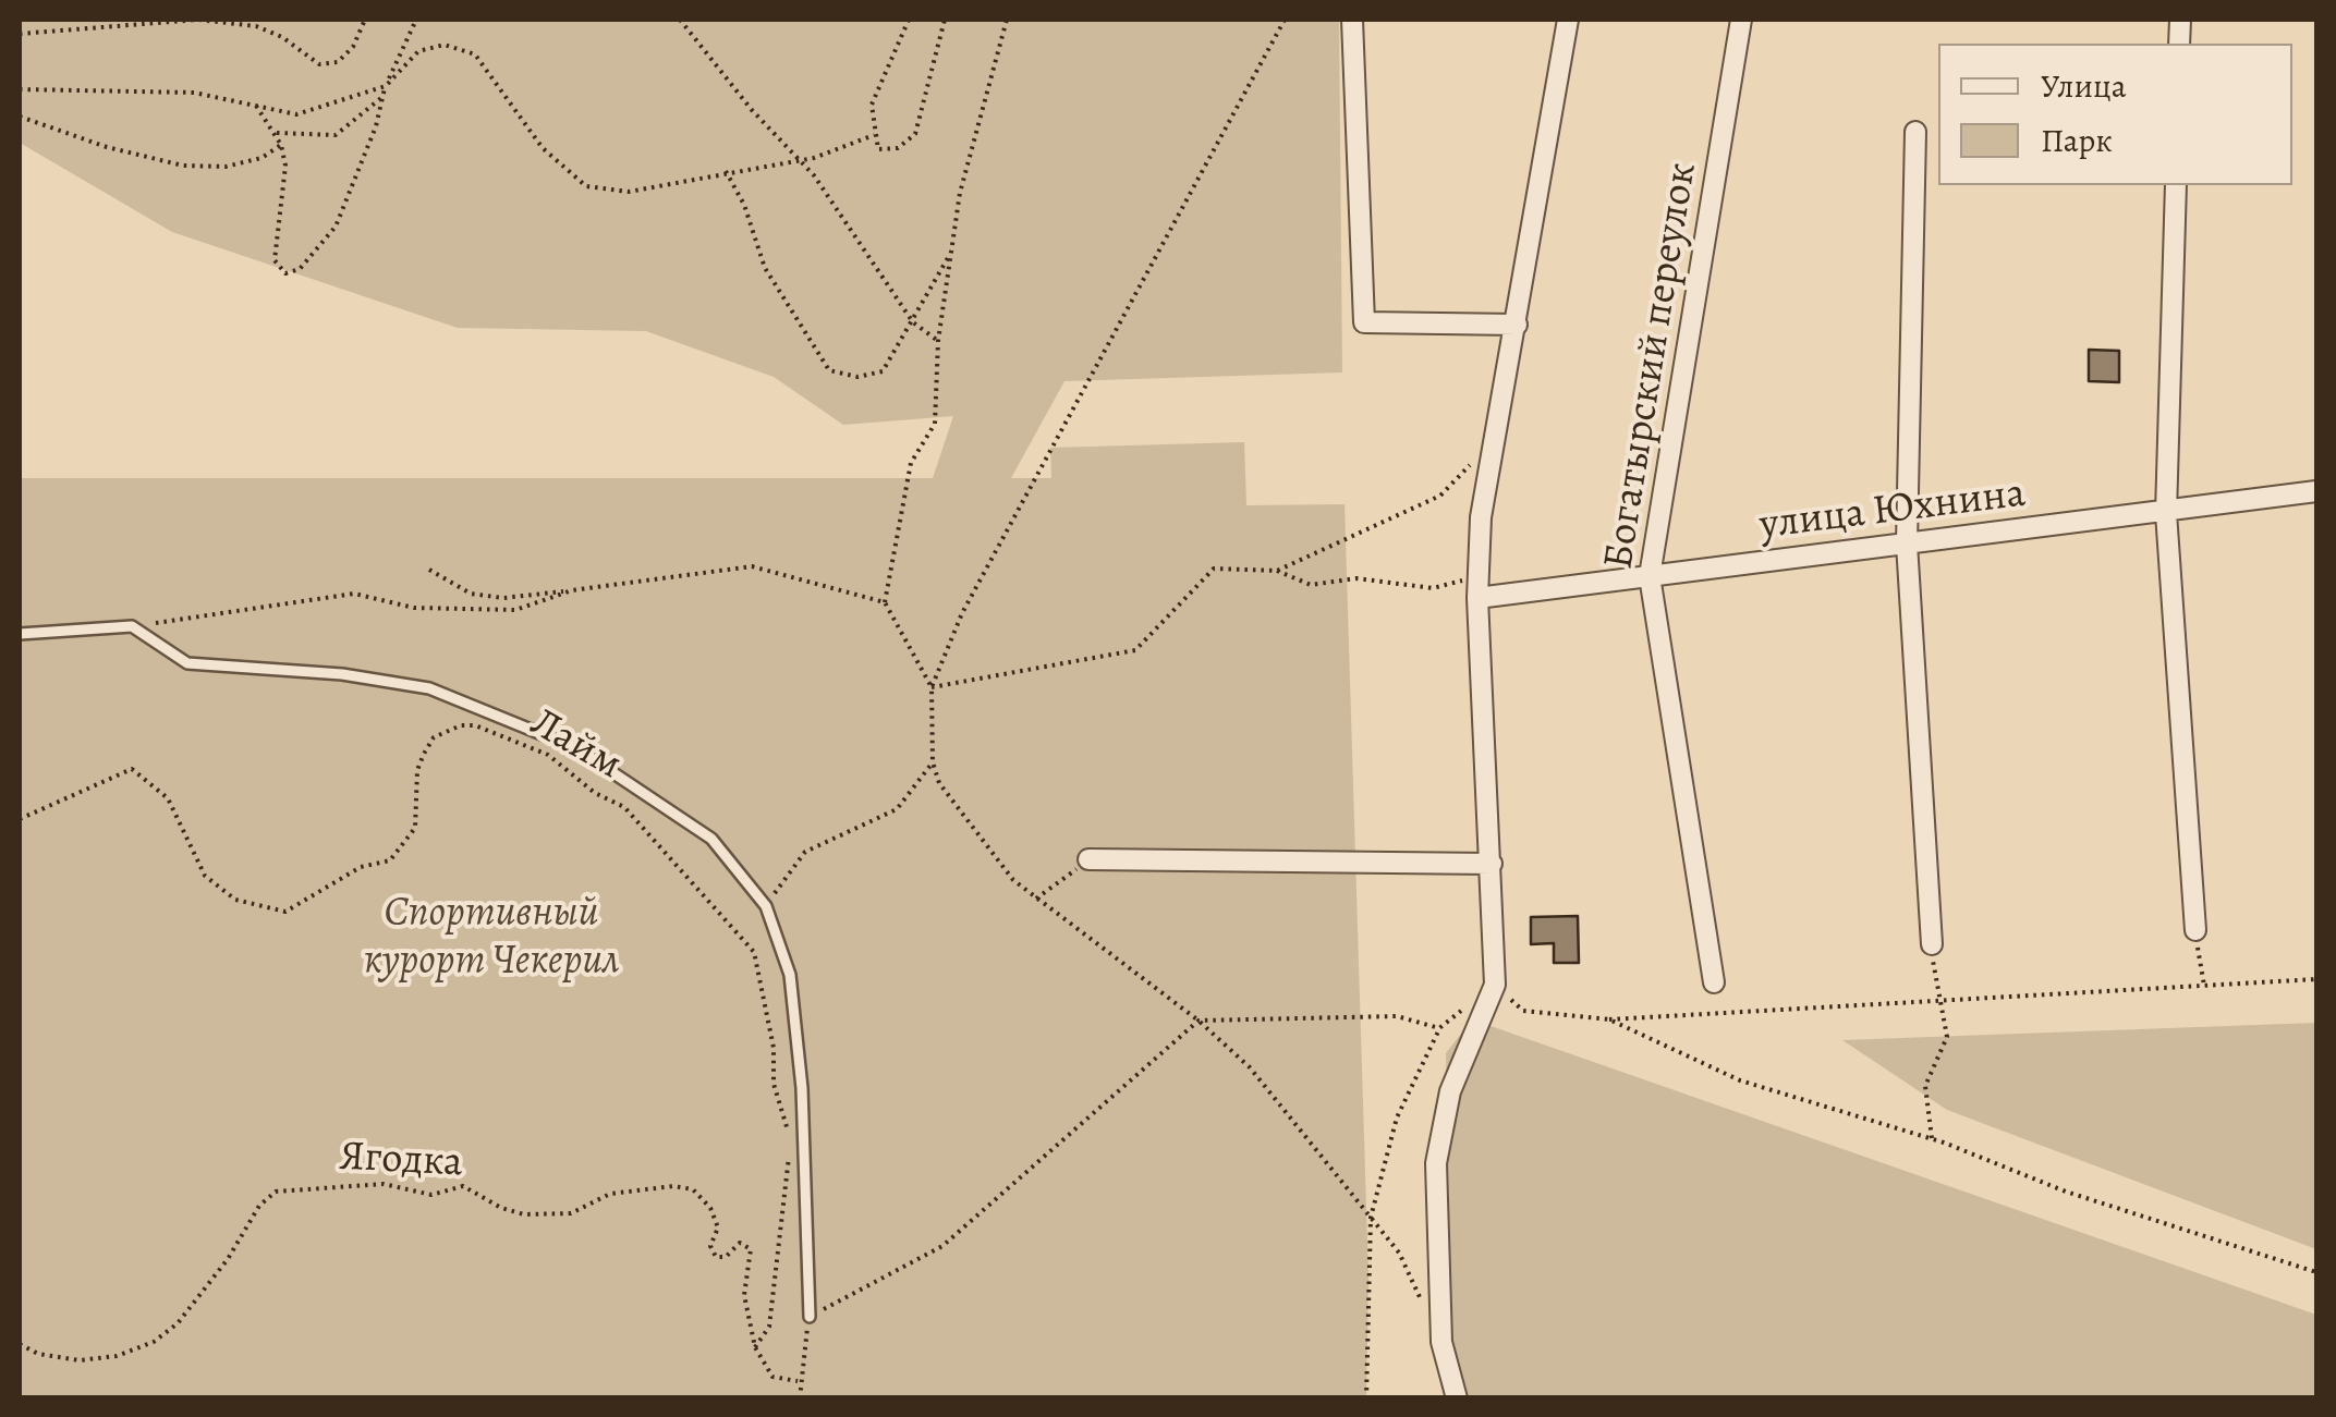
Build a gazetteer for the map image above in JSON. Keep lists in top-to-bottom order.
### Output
{
  "streets": {
    "street": ["Богатырский переулок", "улица Юхнина"],
    "path": ["Лайм", "Ягодка"]
  },
  "crossings": [
    ["Богатырский переулок", "улица Юхнина"],
    ["Лайм", "Ягодка"]
  ],
  "parks": ["Спортивный курорт Чекерил"],
  "legend": ["Улица", "Парк"]
}
